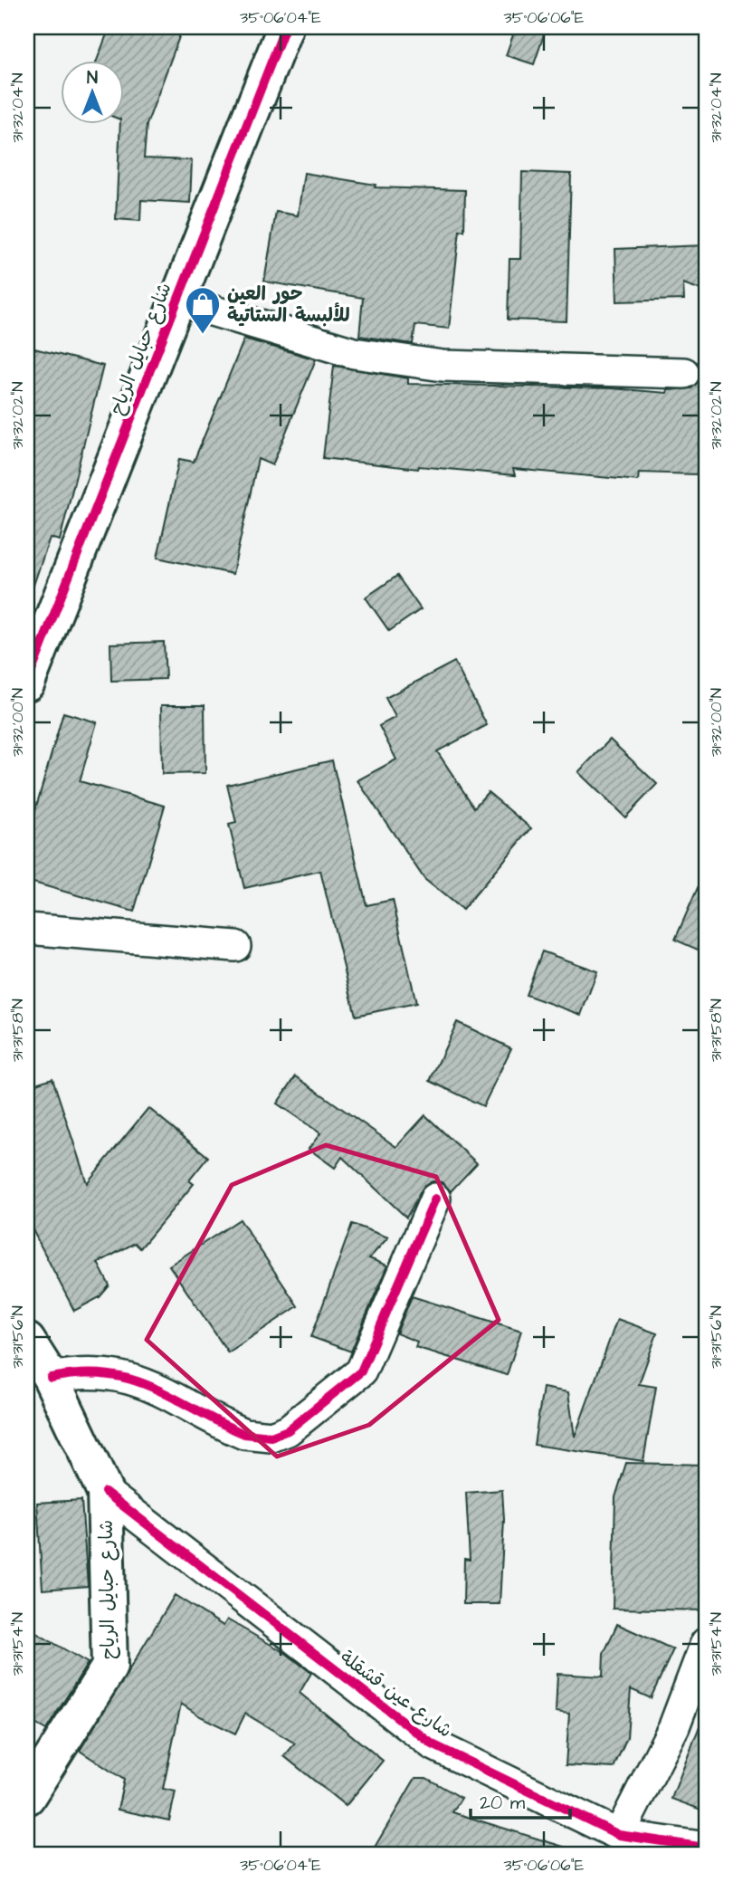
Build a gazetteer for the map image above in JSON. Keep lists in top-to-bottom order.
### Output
{
  "streets": {
    "street": ["شارع حبايل الرياح", "شارع عين قشقلة"]
  },
  "crossings": [
    ["شارع حبايل الرياح", "شارع عين قشقلة"]
  ],
  "places": {
    "shop": ["حور العين للألبسة الستاتية"]
  },
  "scale_bar": "20 m",
  "north": "top",
  "coordinates": [
    "35°06'04\"E",
    "35°06'06\"E",
    "31°32'04\"N",
    "31°32'02\"N",
    "31°32'00\"N",
    "31°31'58\"N",
    "31°31'56\"N",
    "31°31'54\"N"
  ]
}
